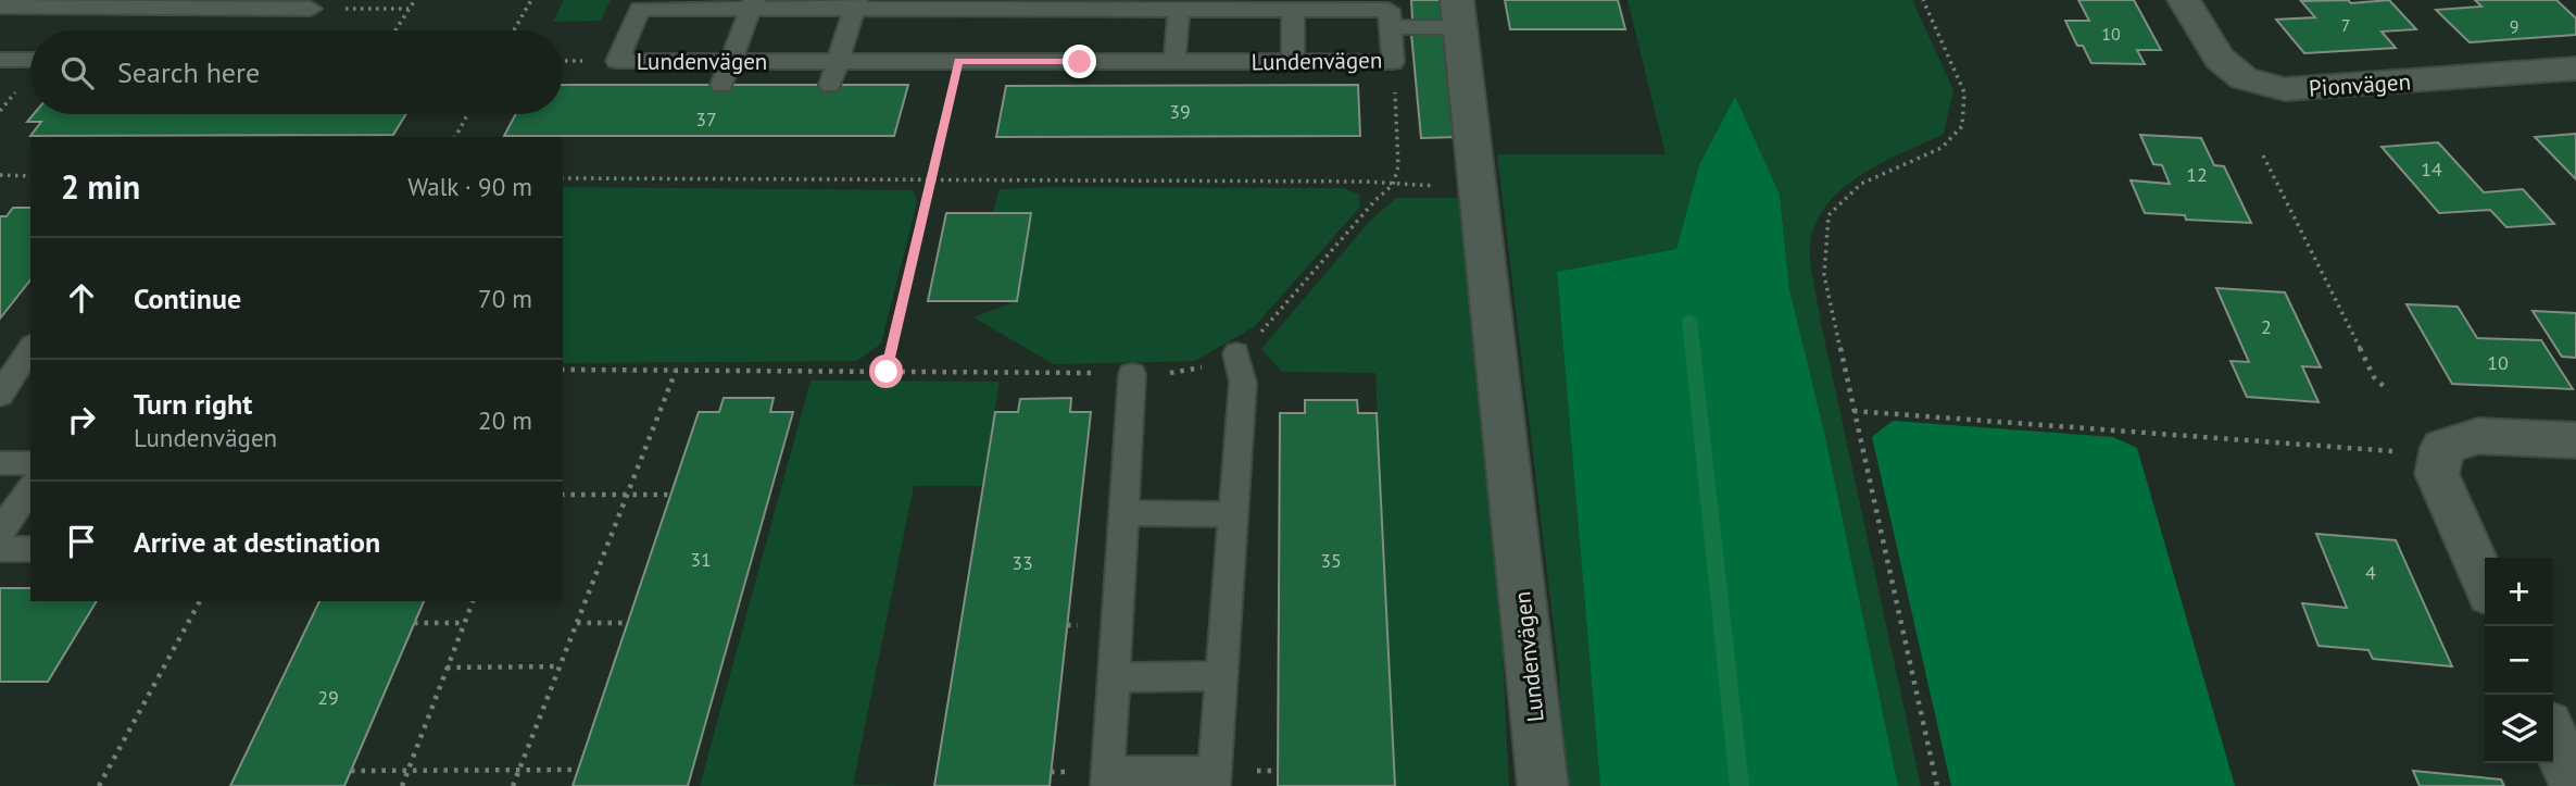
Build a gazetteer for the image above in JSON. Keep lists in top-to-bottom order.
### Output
{
  "streets": {
    "street": ["Lundenvägen", "Pionvägen"]
  },
  "house_numbers": [
    "7",
    "9",
    "10",
    "39",
    "37",
    "14",
    "12",
    "2",
    "10",
    "31",
    "35",
    "33",
    "4",
    "29"
  ],
  "page": {
    "search": "Search here",
    "heading": ["2 min", "Walk · 90 m"],
    "list": [
      ["Continue", "70 m"],
      ["Turn right", "Lundenvägen", "20 m"],
      "Arrive at destination"
    ],
    "map_buttons": ["+", "−"]
  }
}
